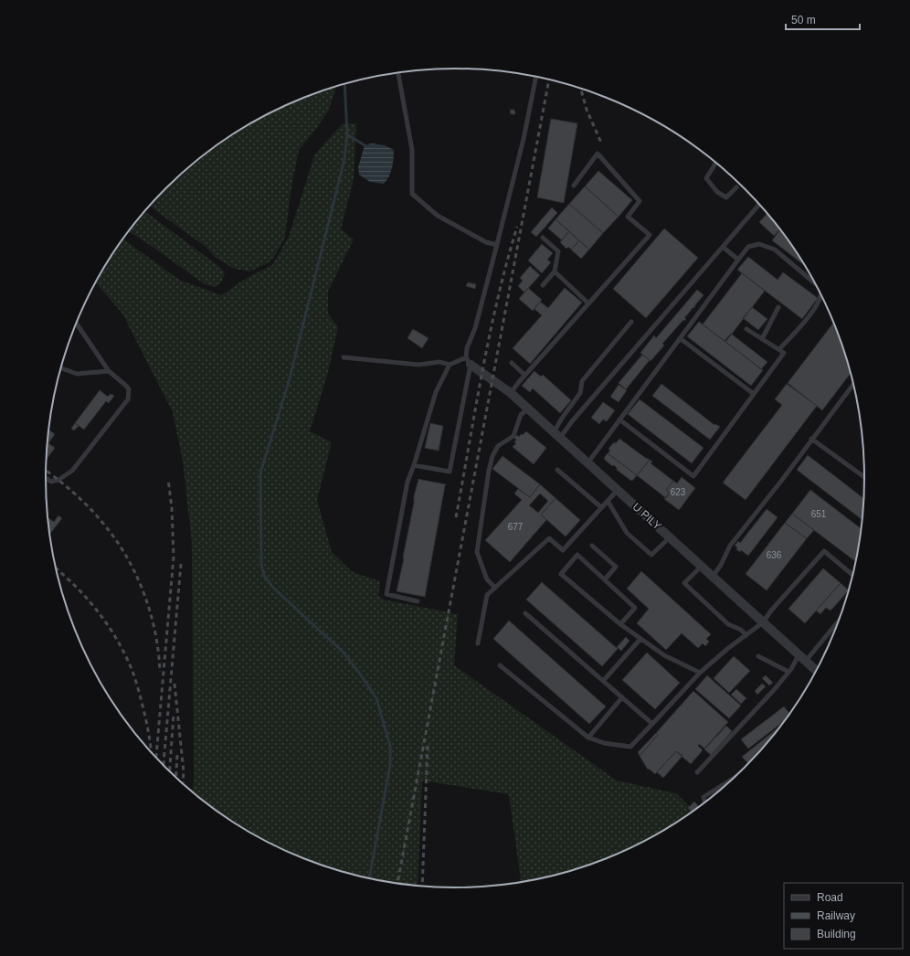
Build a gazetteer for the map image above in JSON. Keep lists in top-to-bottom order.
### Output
{
  "streets": {
    "street": ["U PILY"]
  },
  "house_numbers": [
    "623",
    "651",
    "677",
    "636"
  ],
  "legend": ["Road", "Railway", "Building"],
  "scale_bar": "50 m"
}
